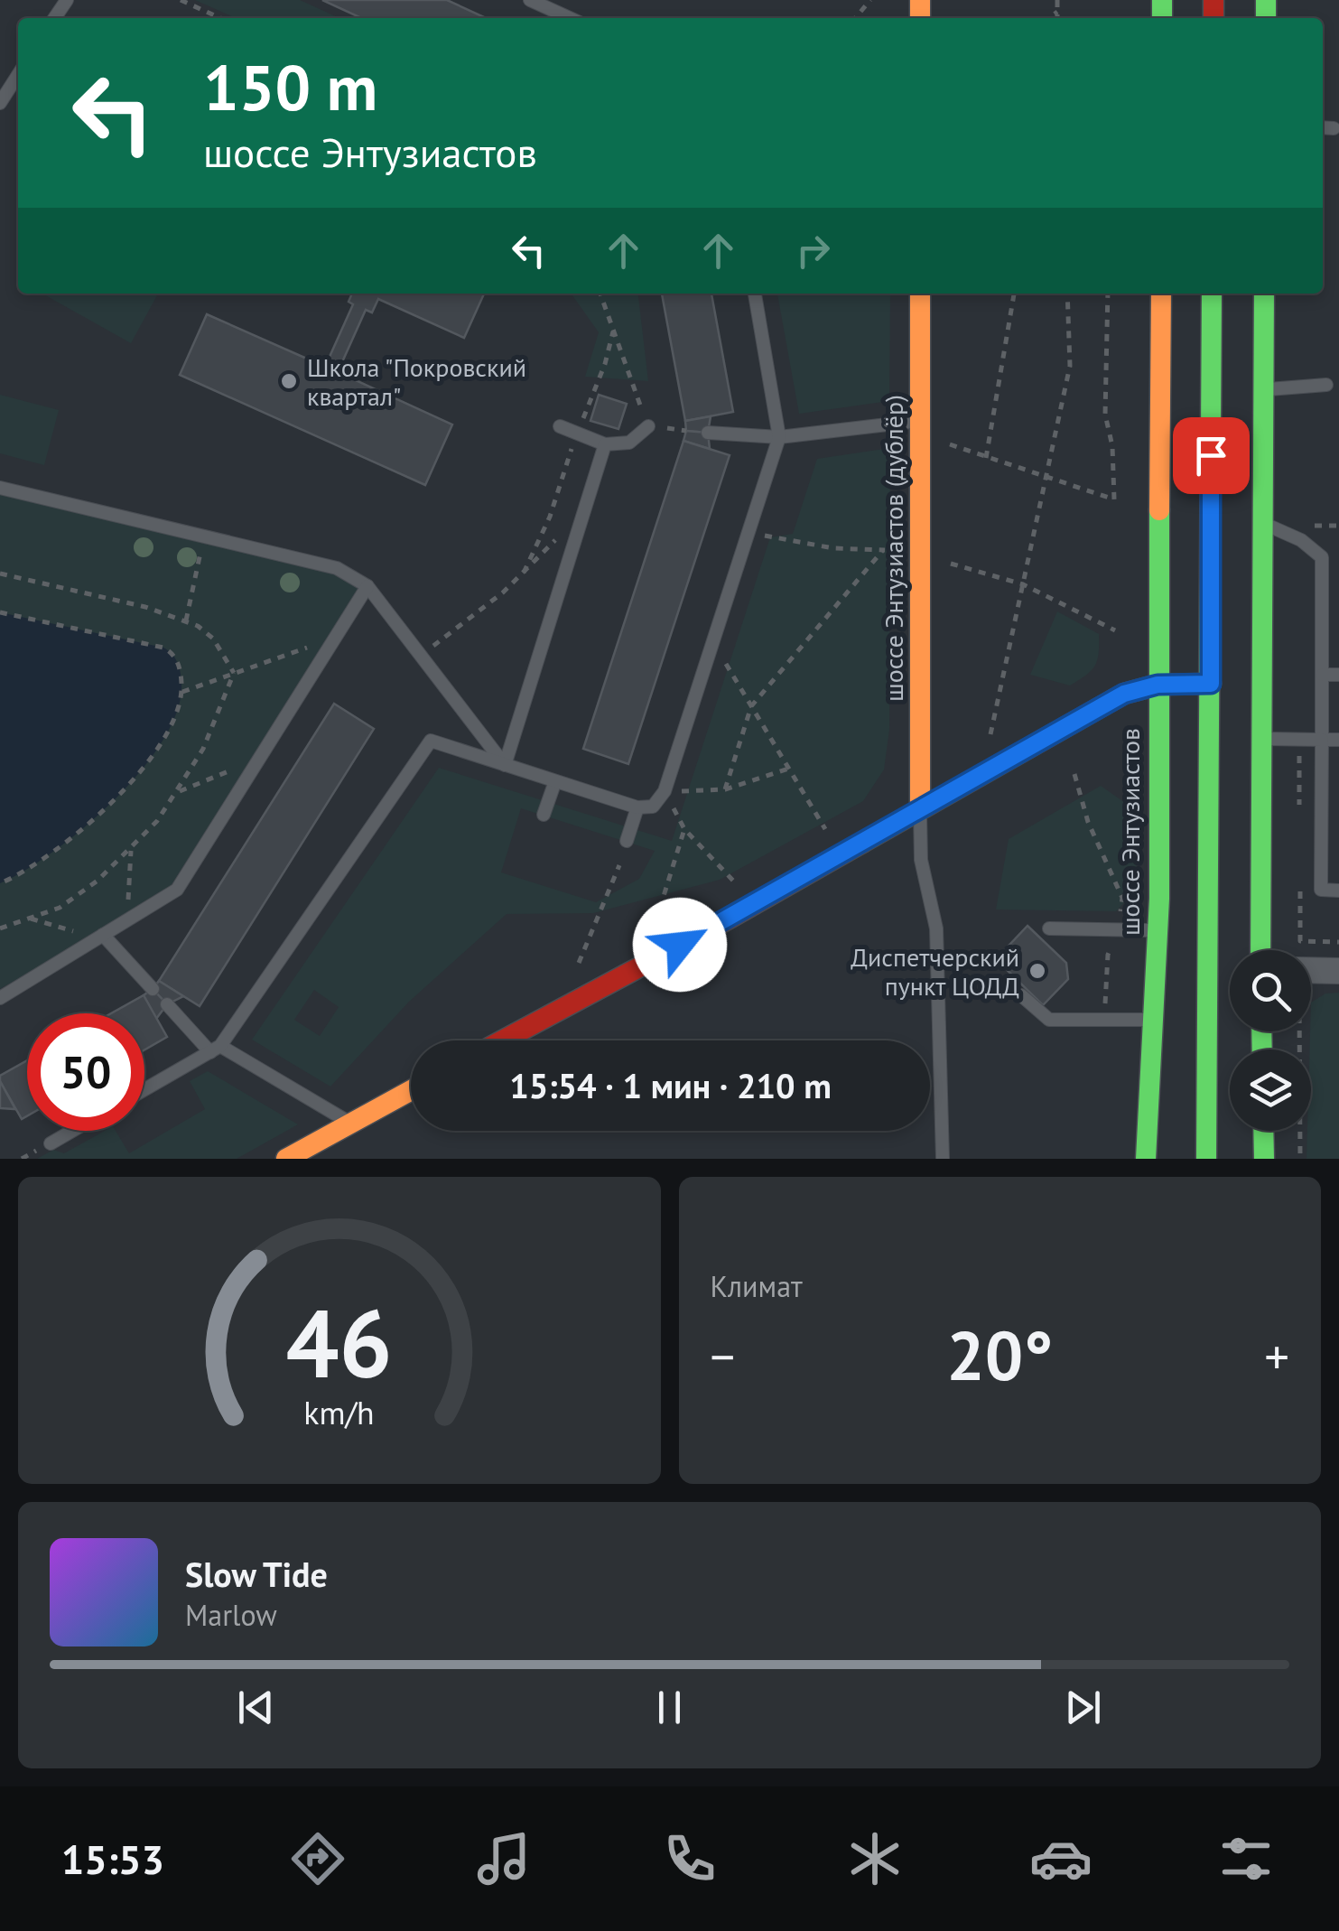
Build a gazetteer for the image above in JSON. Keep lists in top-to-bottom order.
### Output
{
  "streets": {
    "main road": ["шоссе Энтузиастов (дублёр)", "шоссе Энтузиастов"]
  },
  "places": ["Школа \"Покровский квартал\"", "Диспетчерский пункт ЦОДД"],
  "page": {
    "turn": ["150 m", "шоссе Энтузиастов"],
    "limit": "50",
    "trip": "15:54 · 1 мин · 210 m",
    "tile": "Климат",
    "heat": ["−", "20°", "+"],
    "song": ["Slow Tide", "Marlow"],
    "tabs": "15:53",
    "gauge": ["46", "km/h"]
  }
}
